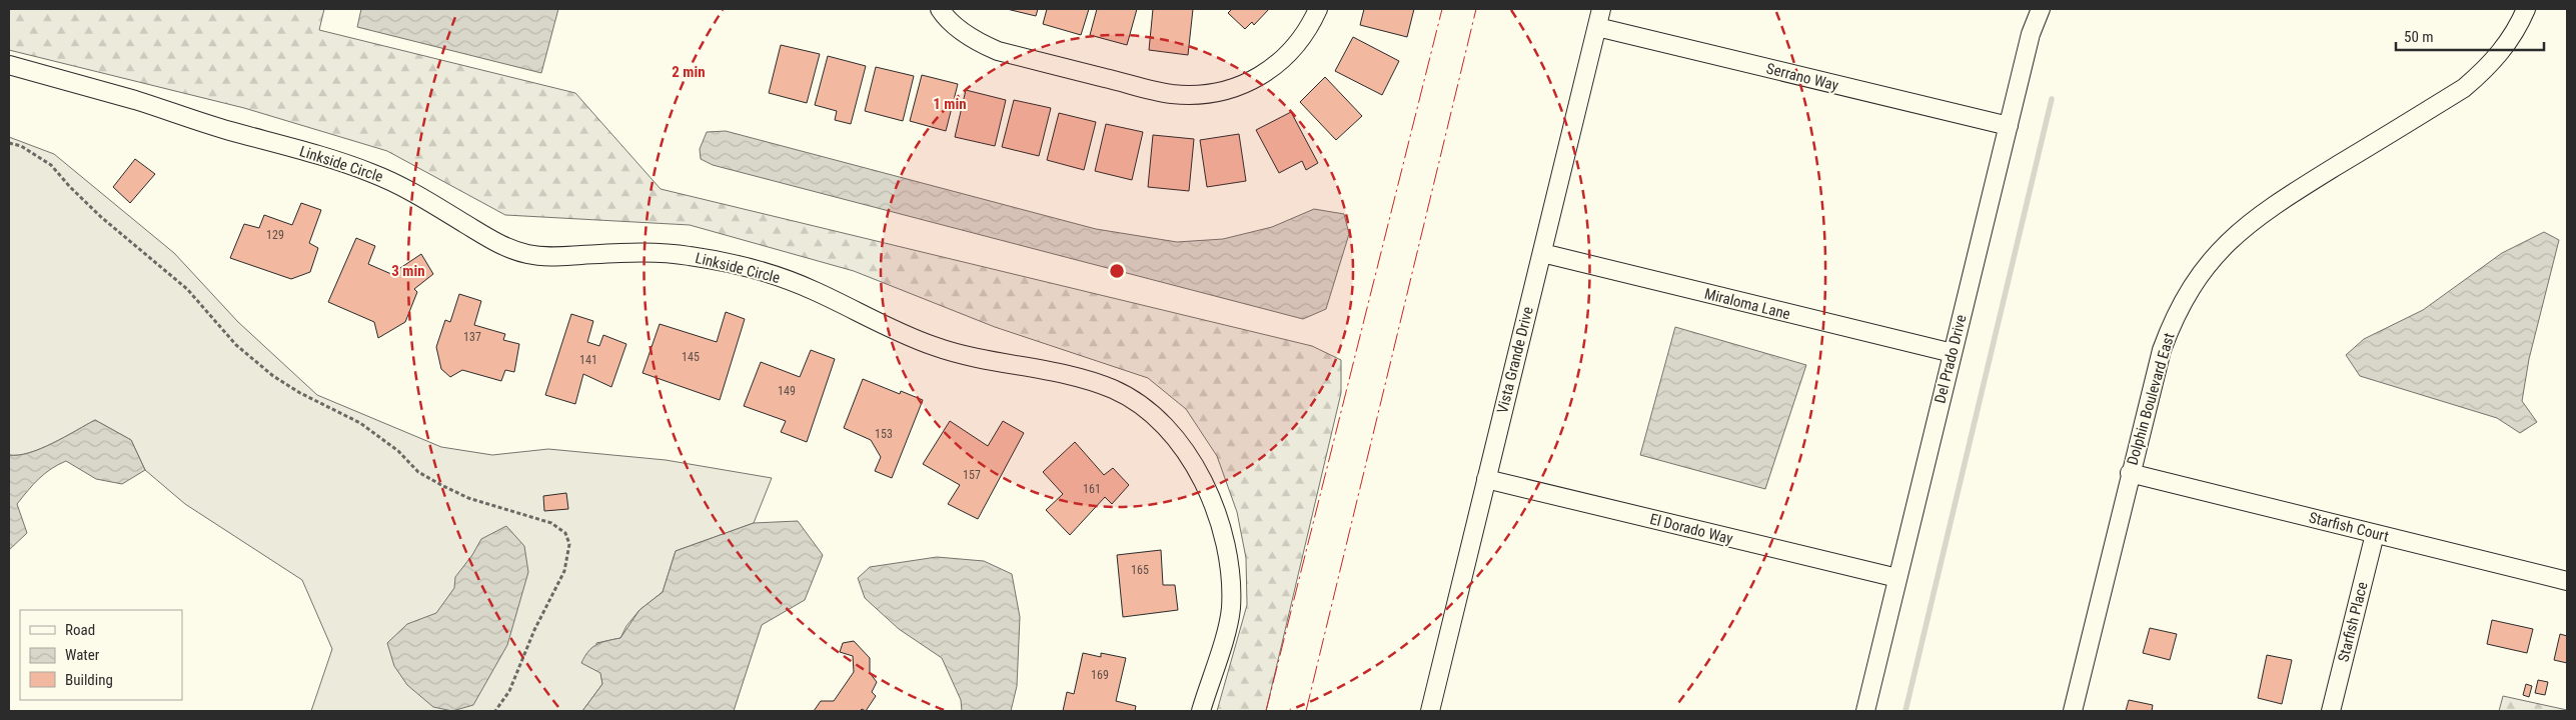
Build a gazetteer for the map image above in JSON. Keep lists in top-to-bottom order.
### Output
{
  "streets": {
    "street": [
      "Serrano Way",
      "Linkside Circle",
      "Miraloma Lane",
      "Del Prado Drive",
      "Vista Grande Drive",
      "Dolphin Boulevard East",
      "Starfish Court",
      "El Dorado Way",
      "Starfish Place"
    ]
  },
  "crossings": [
    ["Serrano Way", "Del Prado Drive"],
    ["Serrano Way", "Vista Grande Drive"],
    ["Miraloma Lane", "Del Prado Drive"],
    ["Miraloma Lane", "Vista Grande Drive"],
    ["Del Prado Drive", "El Dorado Way"],
    ["Vista Grande Drive", "El Dorado Way"],
    ["Dolphin Boulevard East", "Starfish Court"],
    ["Starfish Court", "Starfish Place"]
  ],
  "house_numbers": [
    "129",
    "137",
    "145",
    "141",
    "149",
    "153",
    "157",
    "161",
    "165",
    "169"
  ],
  "legend": ["Road", "Water", "Building"],
  "scale_bar": "50 m",
  "rings": ["2 min", "1 min", "3 min"]
}
